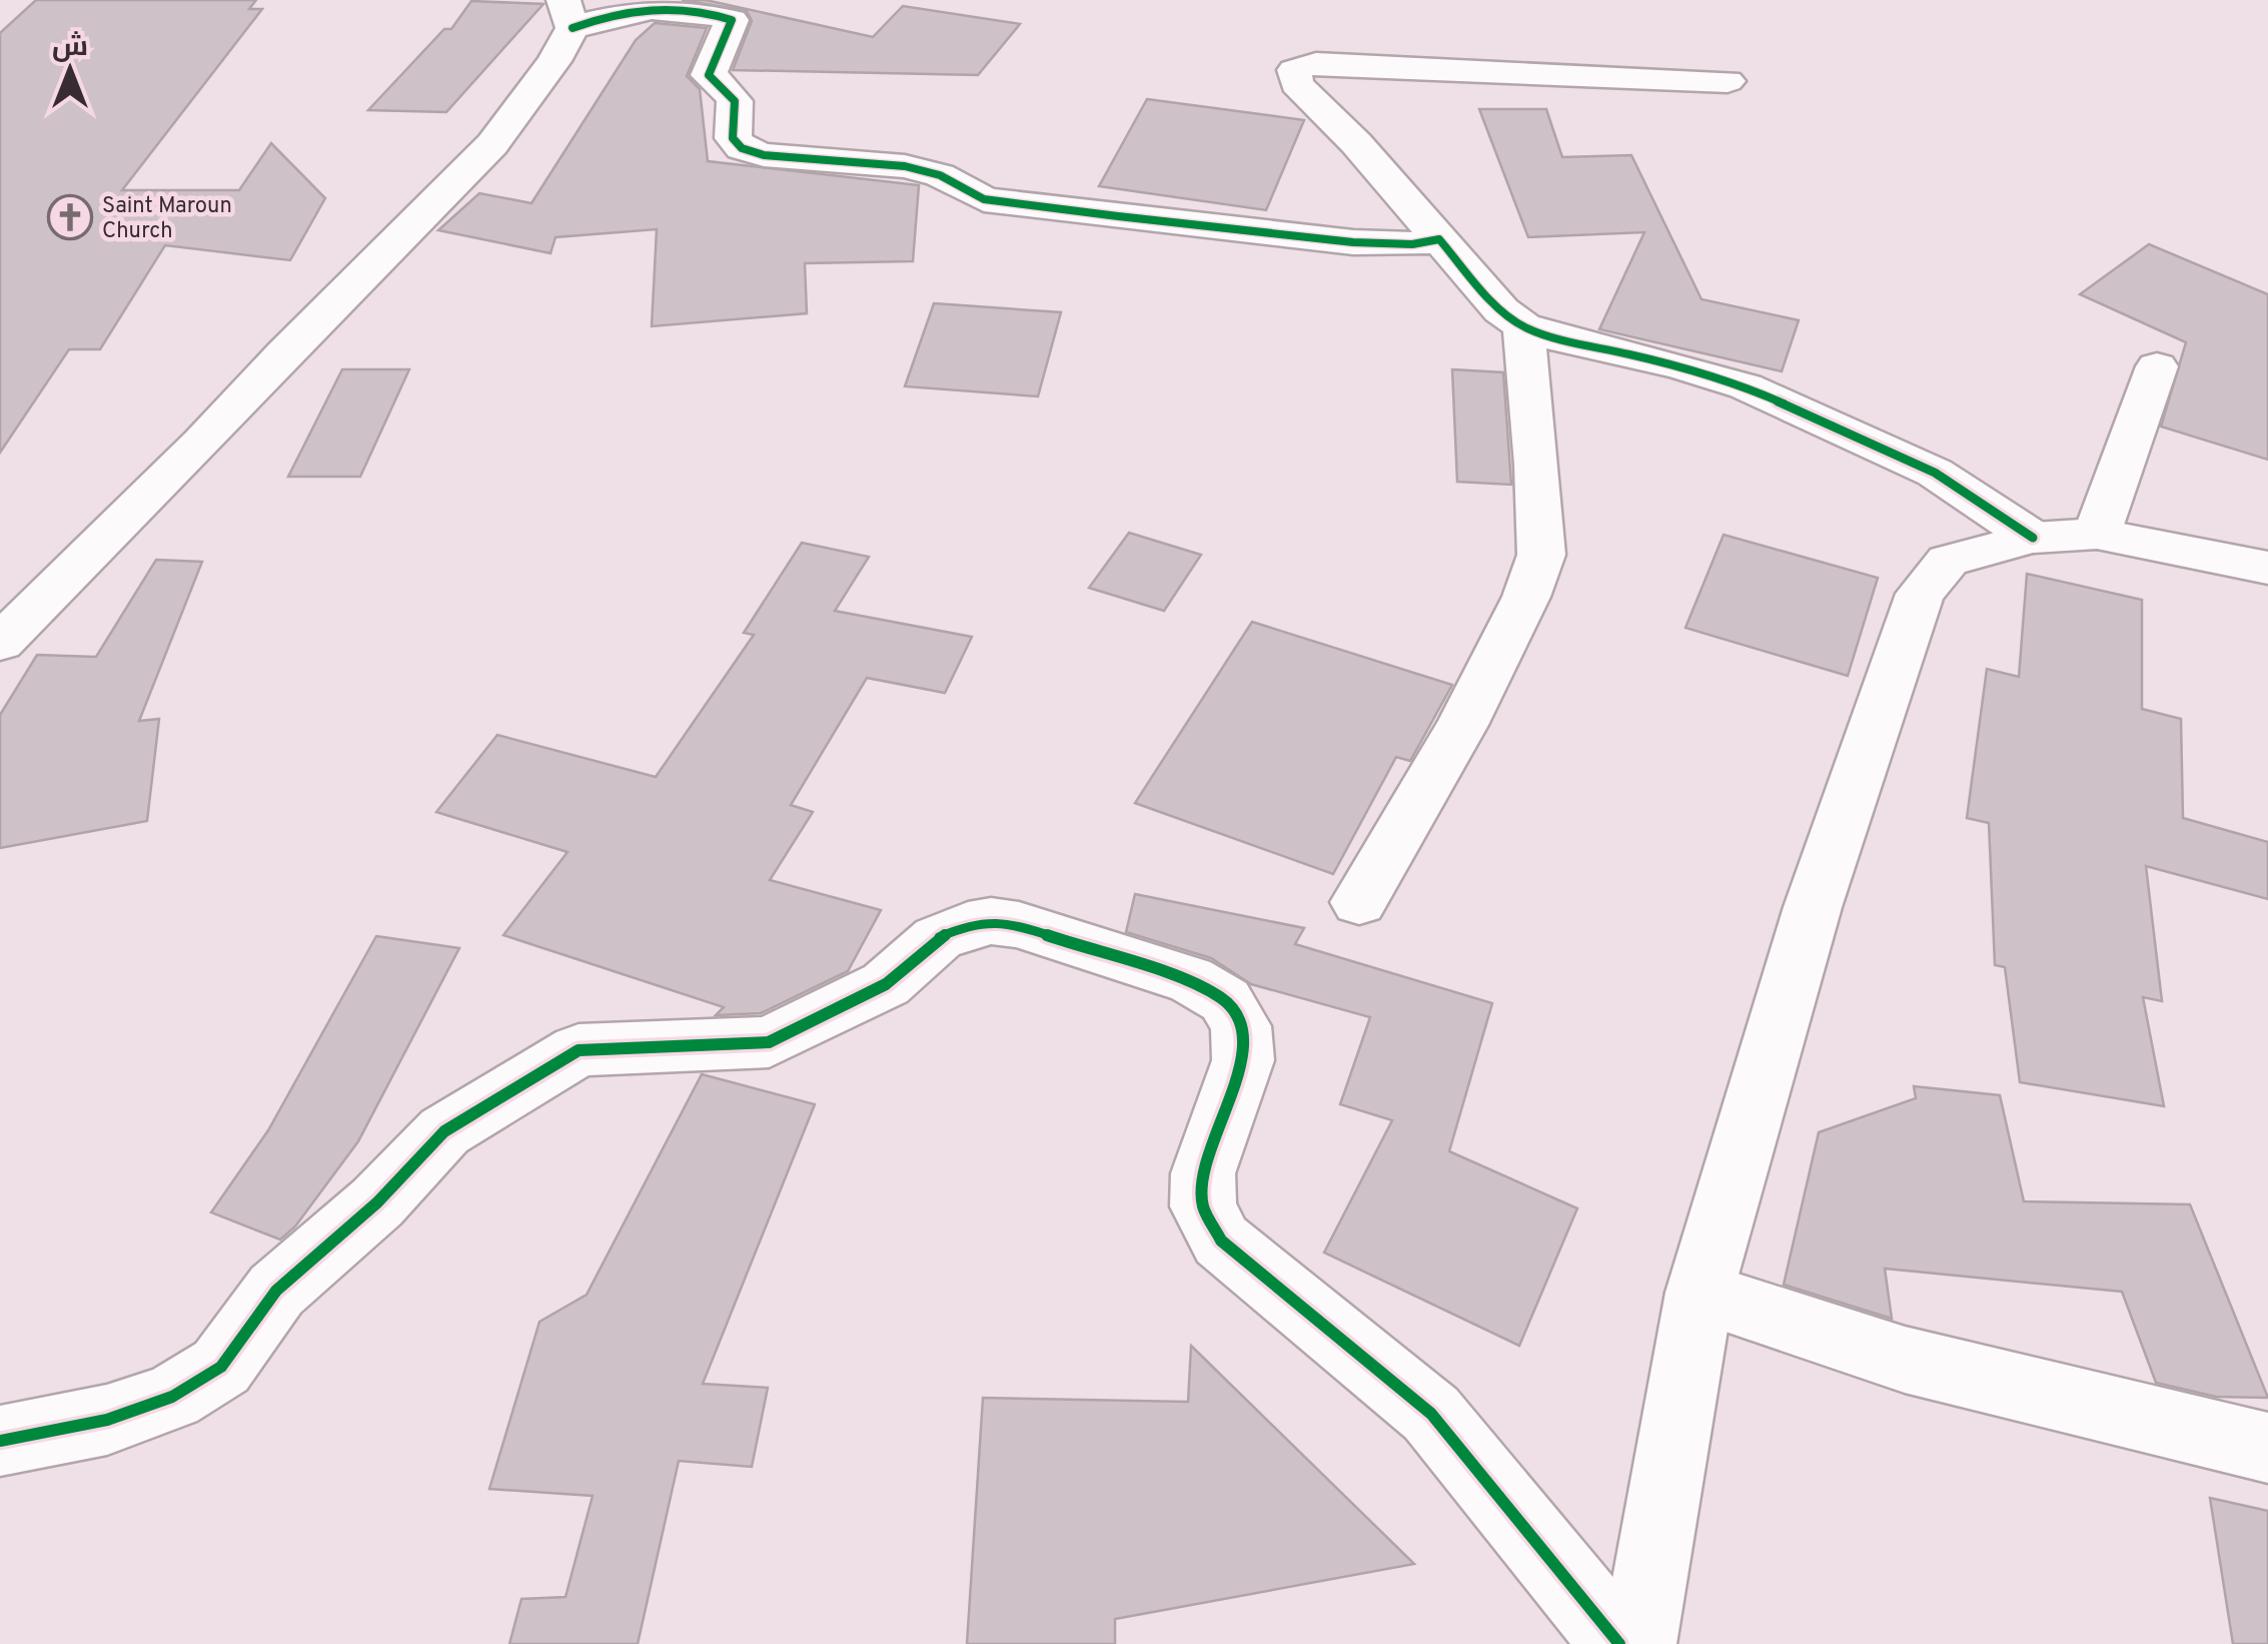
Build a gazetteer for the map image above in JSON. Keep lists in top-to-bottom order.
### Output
{
  "places": {
    "church": ["Saint Maroun Church"]
  },
  "north": "top"
}
